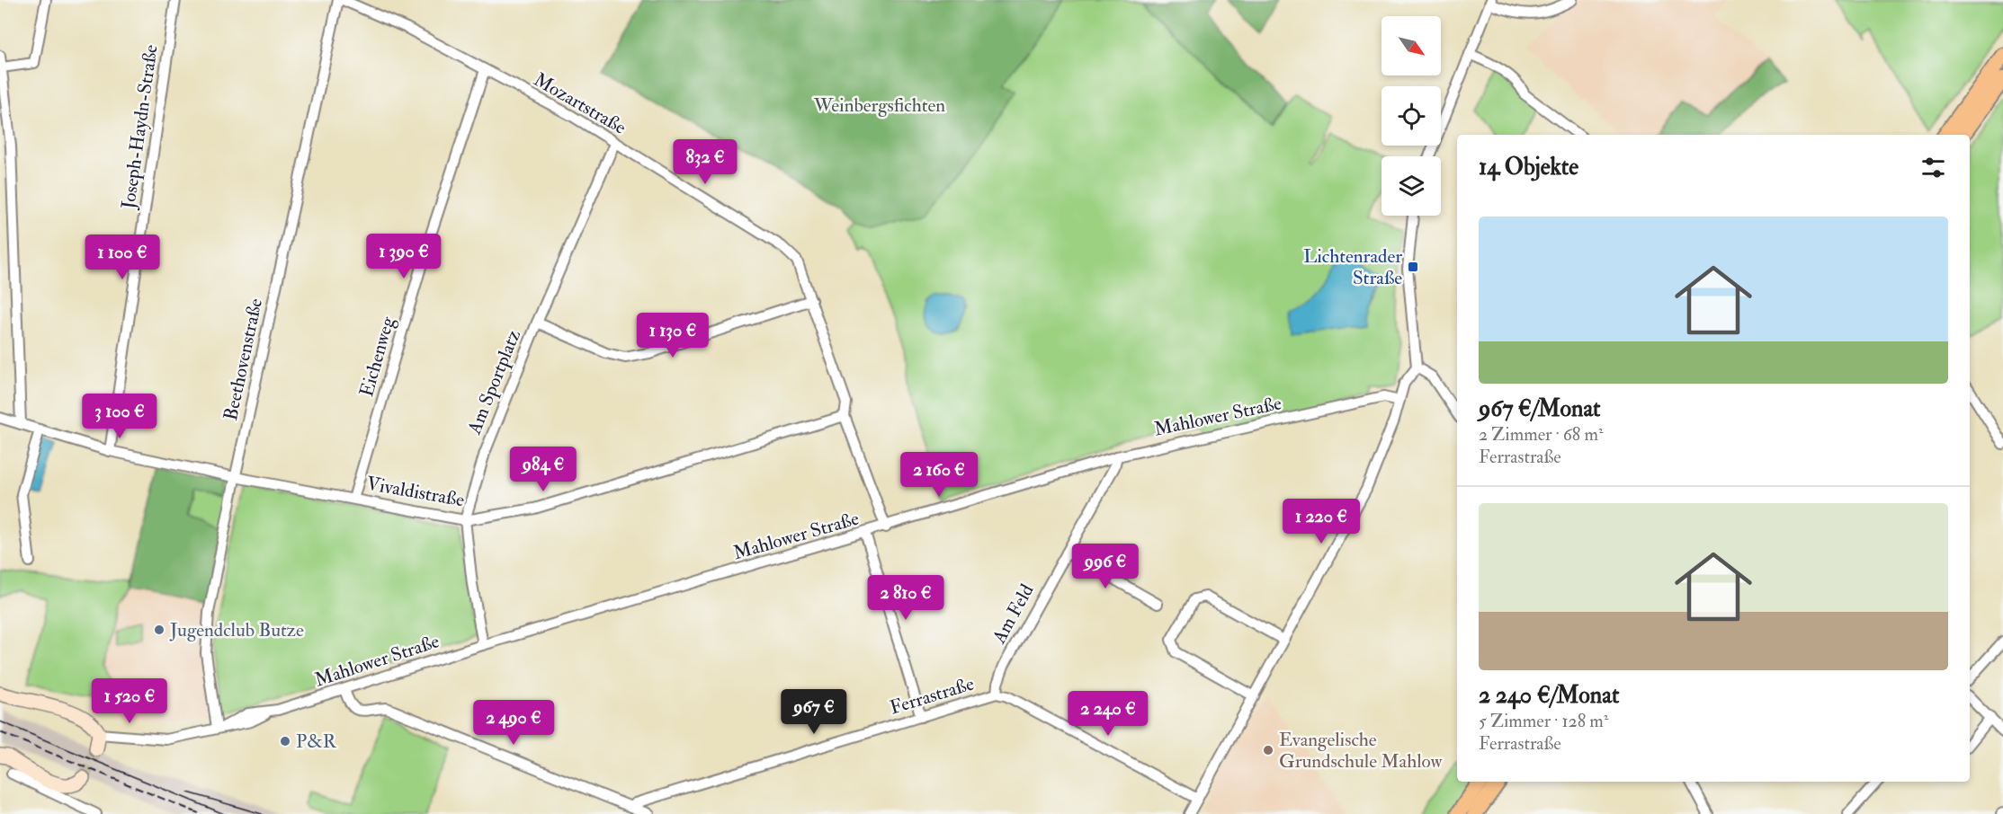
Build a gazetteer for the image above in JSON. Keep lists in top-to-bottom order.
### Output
{
  "streets": {
    "street": [
      "Mozartstraße",
      "Joseph-Haydn-Straße",
      "Eichenweg",
      "Beethovenstraße",
      "Am Sportplatz",
      "Mahlower Straße",
      "Vivaldistraße",
      "Am Feld",
      "Ferrastraße"
    ]
  },
  "crossings": [
    ["Mozartstraße", "Eichenweg"],
    ["Mozartstraße", "Beethovenstraße"],
    ["Mozartstraße", "Am Sportplatz"],
    ["Mozartstraße", "Mahlower Straße"],
    ["Mozartstraße", "Vivaldistraße"],
    ["Joseph-Haydn-Straße", "Vivaldistraße"],
    ["Eichenweg", "Vivaldistraße"],
    ["Beethovenstraße", "Mahlower Straße"],
    ["Beethovenstraße", "Vivaldistraße"],
    ["Am Sportplatz", "Mahlower Straße"],
    ["Am Sportplatz", "Vivaldistraße"],
    ["Mahlower Straße", "Am Feld"],
    ["Am Feld", "Ferrastraße"]
  ],
  "parks": ["Weinbergsfichten"],
  "places": {
    "transit": ["Lichtenrader Straße"],
    "other": ["Jugendclub Butze", "P&R", "Evangelische Grundschule Mahlow"]
  },
  "north": "bottom right",
  "page": {
    "heading": "14 Objekte",
    "price": [
      "832 €",
      "1 390 €",
      "1 100 €",
      "1 130 €",
      "3 100 €",
      "984 €",
      "2 160 €",
      "1 220 €",
      "996 €",
      "2 810 €",
      "1 520 €",
      "967 €",
      "2 240 €",
      "2 490 €"
    ],
    "list": [
      {
        "name": "967 €/Monat",
        "note": "2 Zimmer · 68 m² · Ferrastraße"
      },
      {
        "name": "2 240 €/Monat",
        "note": "5 Zimmer · 128 m² · Ferrastraße"
      }
    ]
  }
}
